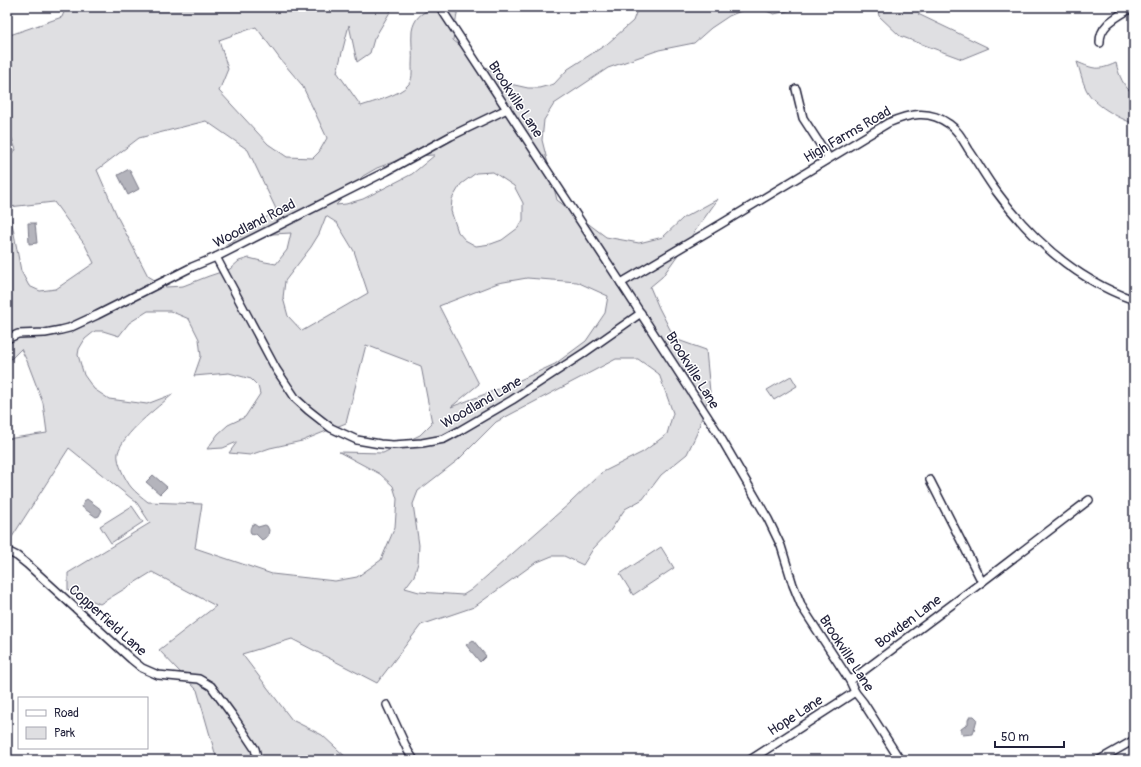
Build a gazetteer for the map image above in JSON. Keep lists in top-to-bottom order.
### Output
{
  "streets": {
    "street": [
      "Brookville Lane",
      "High Farms Road",
      "Woodland Road",
      "Woodland Lane",
      "Copperfield Lane",
      "Bowden Lane",
      "Hope Lane"
    ]
  },
  "crossings": [
    ["Brookville Lane", "High Farms Road"],
    ["Brookville Lane", "Woodland Road"],
    ["Brookville Lane", "Woodland Lane"],
    ["Brookville Lane", "Bowden Lane"],
    ["Brookville Lane", "Hope Lane"],
    ["Woodland Road", "Woodland Lane"]
  ],
  "legend": ["Road", "Park"],
  "scale_bar": "50 m"
}
